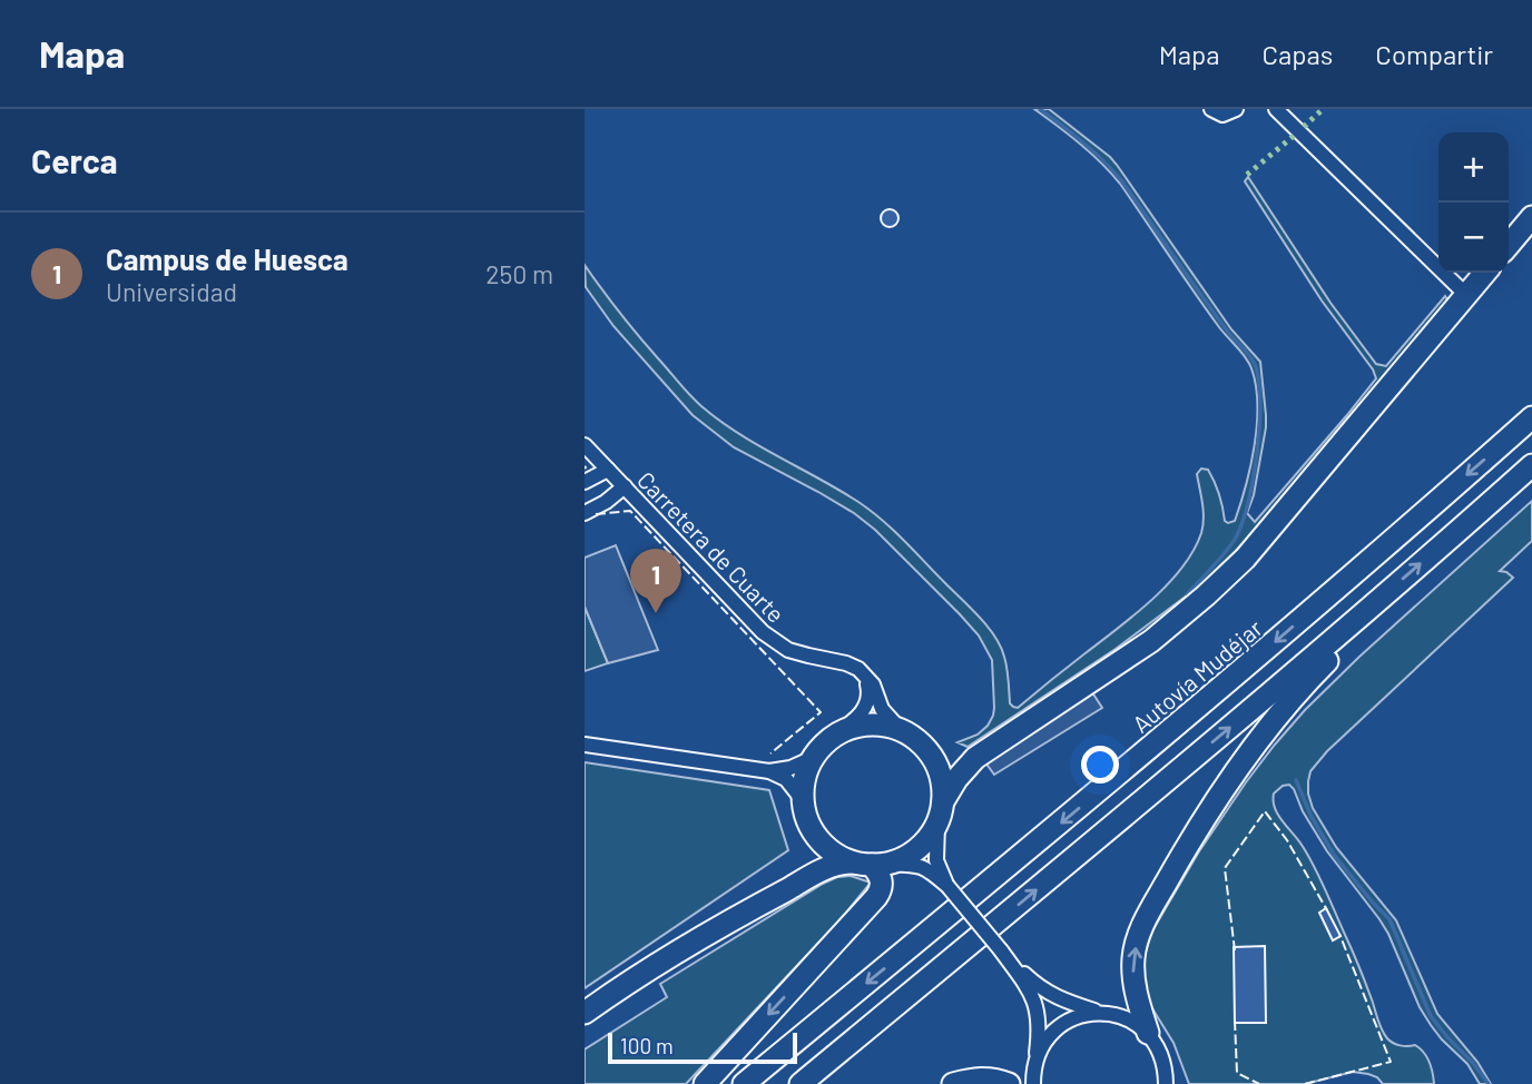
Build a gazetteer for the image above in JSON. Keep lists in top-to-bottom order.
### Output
{
  "streets": {
    "highway": ["Autovía Mudéjar"],
    "street": ["Carretera de Cuarte"]
  },
  "scale_bar": "100 m",
  "page": {
    "header": "Mapa",
    "nav": ["Mapa", "Capas", "Compartir"],
    "heading": "Cerca",
    "map_buttons": ["+", "−"],
    "list": [
      {
        "mark": "1",
        "name": "Campus de Huesca",
        "note": "Universidad",
        "value": "250 m"
      }
    ],
    "pins": "1",
    "scale": "100 m"
  }
}
